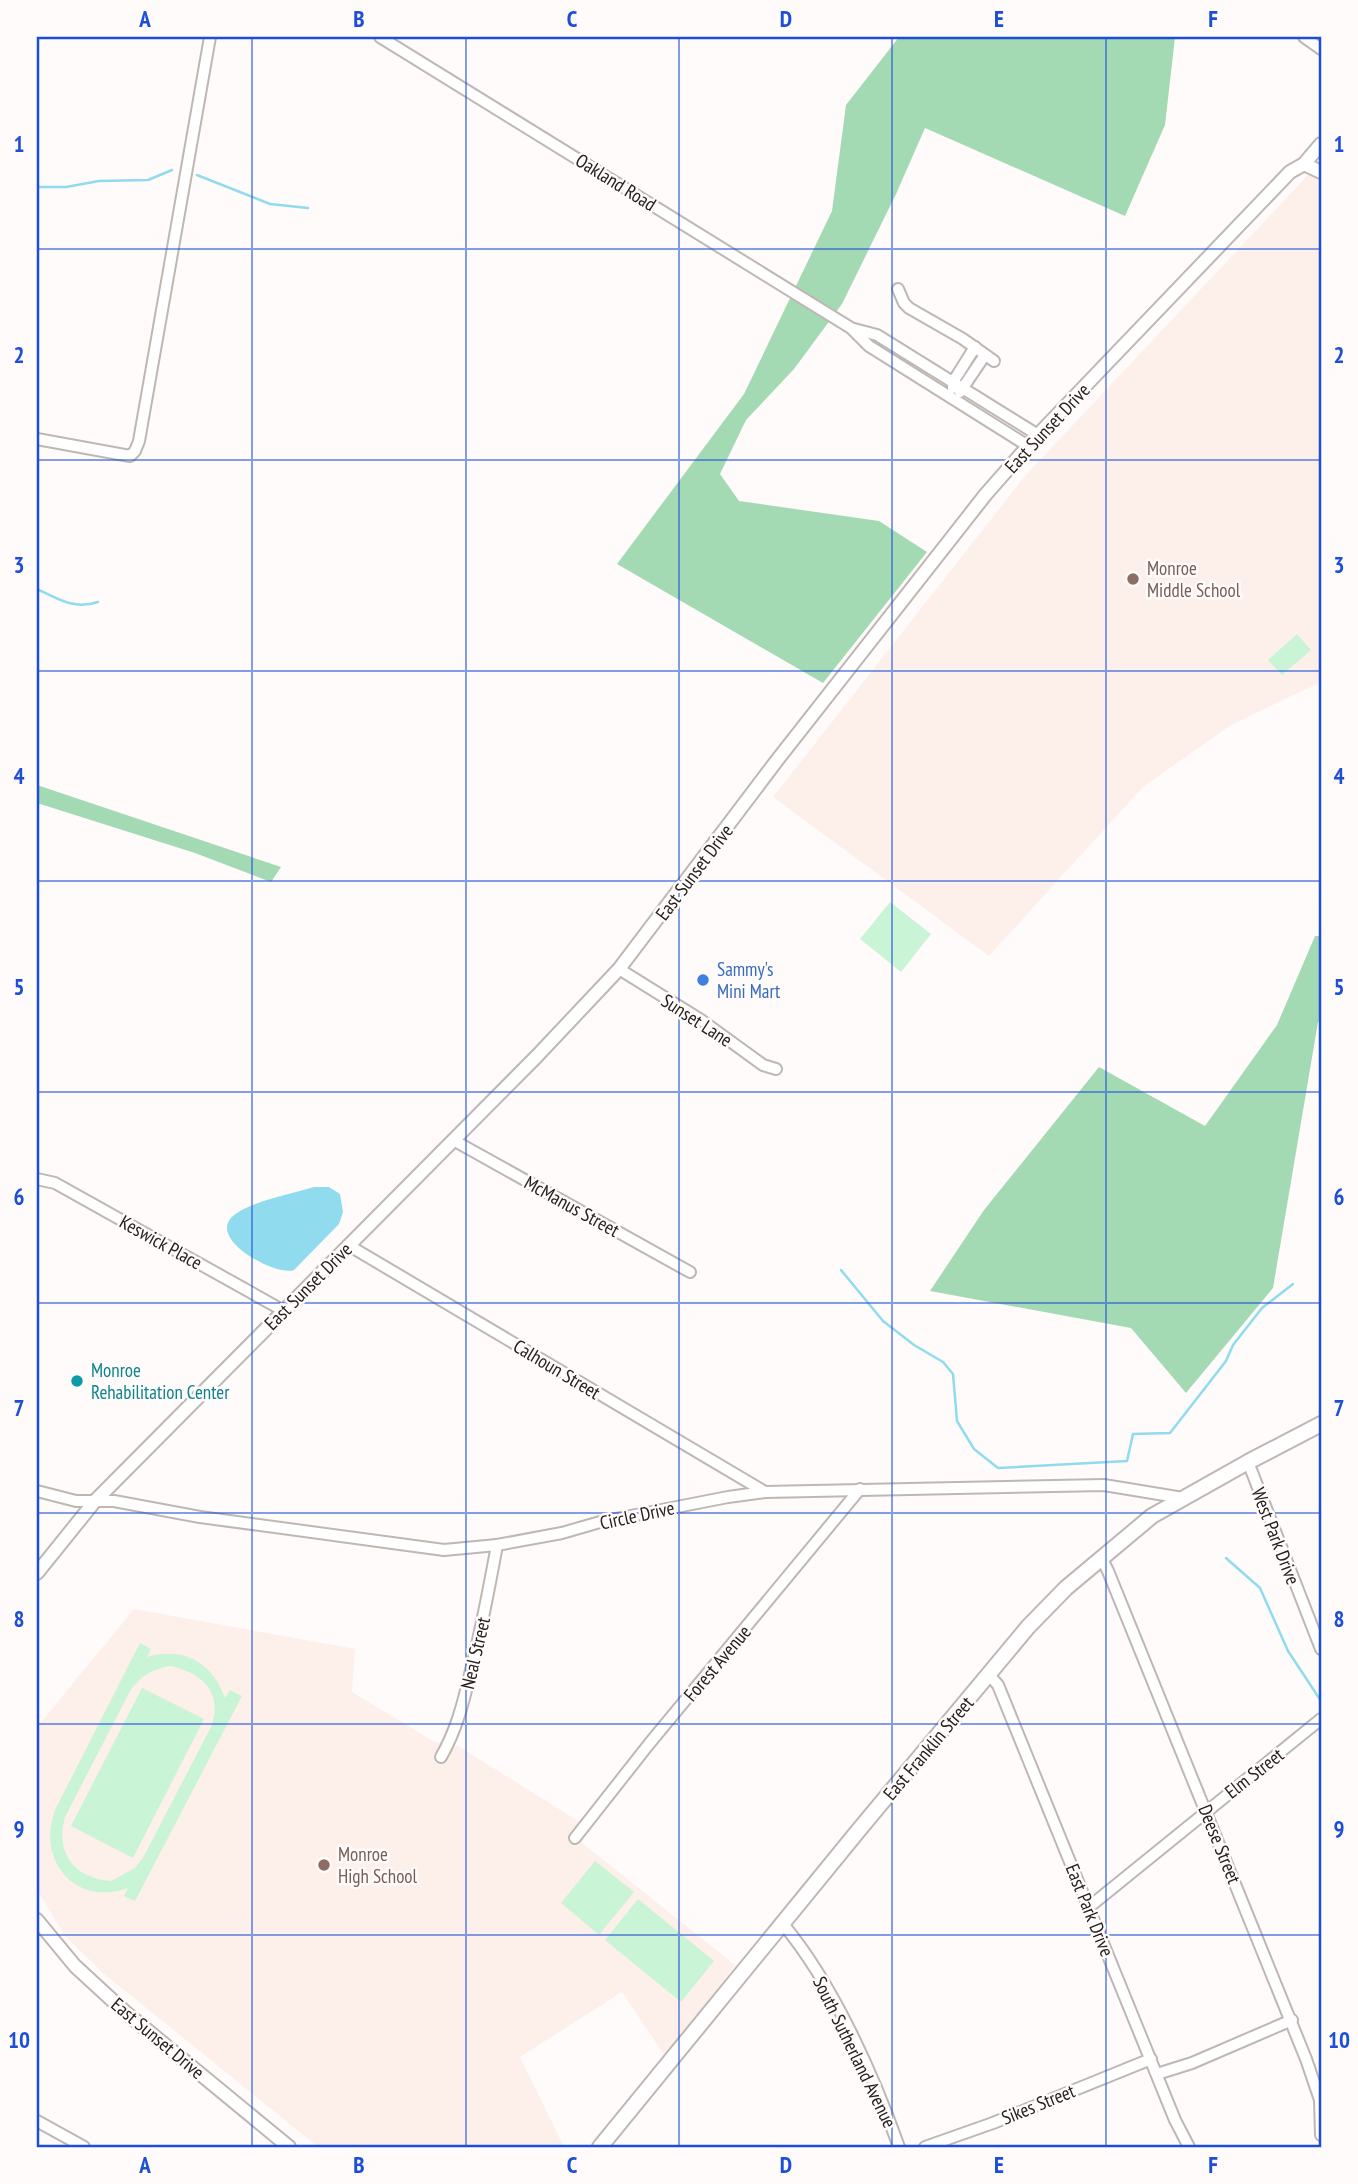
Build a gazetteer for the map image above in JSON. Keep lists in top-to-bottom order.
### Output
{
  "streets": {
    "main road": ["East Franklin Street"],
    "street": [
      "Oakland Road",
      "East Sunset Drive",
      "Sunset Lane",
      "McManus Street",
      "Keswick Place",
      "Calhoun Street",
      "Circle Drive",
      "West Park Drive",
      "Neal Street",
      "Forest Avenue",
      "Elm Street",
      "Deese Street",
      "East Park Drive",
      "South Sutherland Avenue",
      "Sikes Street"
    ]
  },
  "crossings": [
    ["Oakland Road", "East Sunset Drive"],
    ["East Sunset Drive", "Sunset Lane"],
    ["East Sunset Drive", "McManus Street"],
    ["East Sunset Drive", "Keswick Place"],
    ["East Sunset Drive", "Calhoun Street"],
    ["East Sunset Drive", "Circle Drive"],
    ["Calhoun Street", "Circle Drive"],
    ["Circle Drive", "Neal Street"],
    ["Circle Drive", "Forest Avenue"],
    ["Circle Drive", "East Franklin Street"],
    ["West Park Drive", "East Franklin Street"],
    ["East Franklin Street", "Deese Street"],
    ["East Franklin Street", "East Park Drive"],
    ["East Franklin Street", "South Sutherland Avenue"],
    ["Elm Street", "Deese Street"],
    ["Elm Street", "East Park Drive"],
    ["East Park Drive", "Sikes Street"]
  ],
  "places": [
    "Monroe Middle School",
    "Sammy's Mini Mart",
    "Monroe Rehabilitation Center",
    "Monroe High School"
  ],
  "grid": {
    "columns": [
      "A",
      "B",
      "C",
      "D",
      "E",
      "F"
    ],
    "rows": [
      "1",
      "2",
      "3",
      "4",
      "5",
      "6",
      "7",
      "8",
      "9",
      "10"
    ]
  }
}
